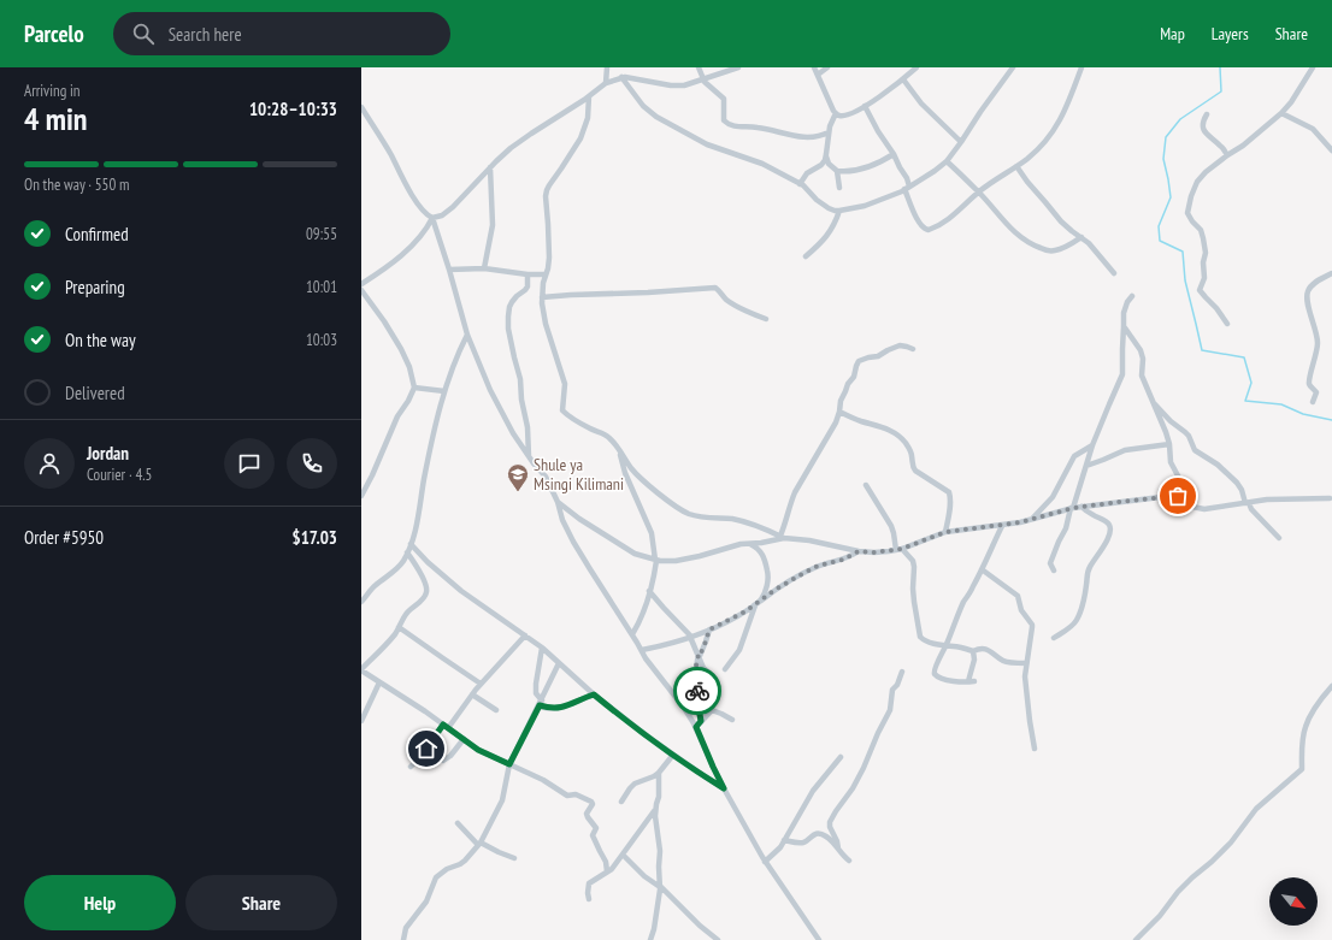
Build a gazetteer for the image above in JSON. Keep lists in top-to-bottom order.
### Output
{
  "places": {
    "school or university": ["Shule ya Msingi Kilimani"]
  },
  "north": "bottom right",
  "page": {
    "header": "Parcelo",
    "search": "Search here",
    "nav": ["Map", "Layers", "Share"],
    "heading": ["4 min", "Arriving in", "10:28–10:33"],
    "panel": [
      "Jordan",
      "Courier · 4.5",
      "Order #5950",
      "$17.03"
    ],
    "bar": "On the way · 550 m",
    "list": [
      ["Confirmed", "09:55"],
      ["Preparing", "10:01"],
      ["On the way", "10:03"],
      "Delivered"
    ],
    "buttons": ["Help", "Share"]
  }
}
